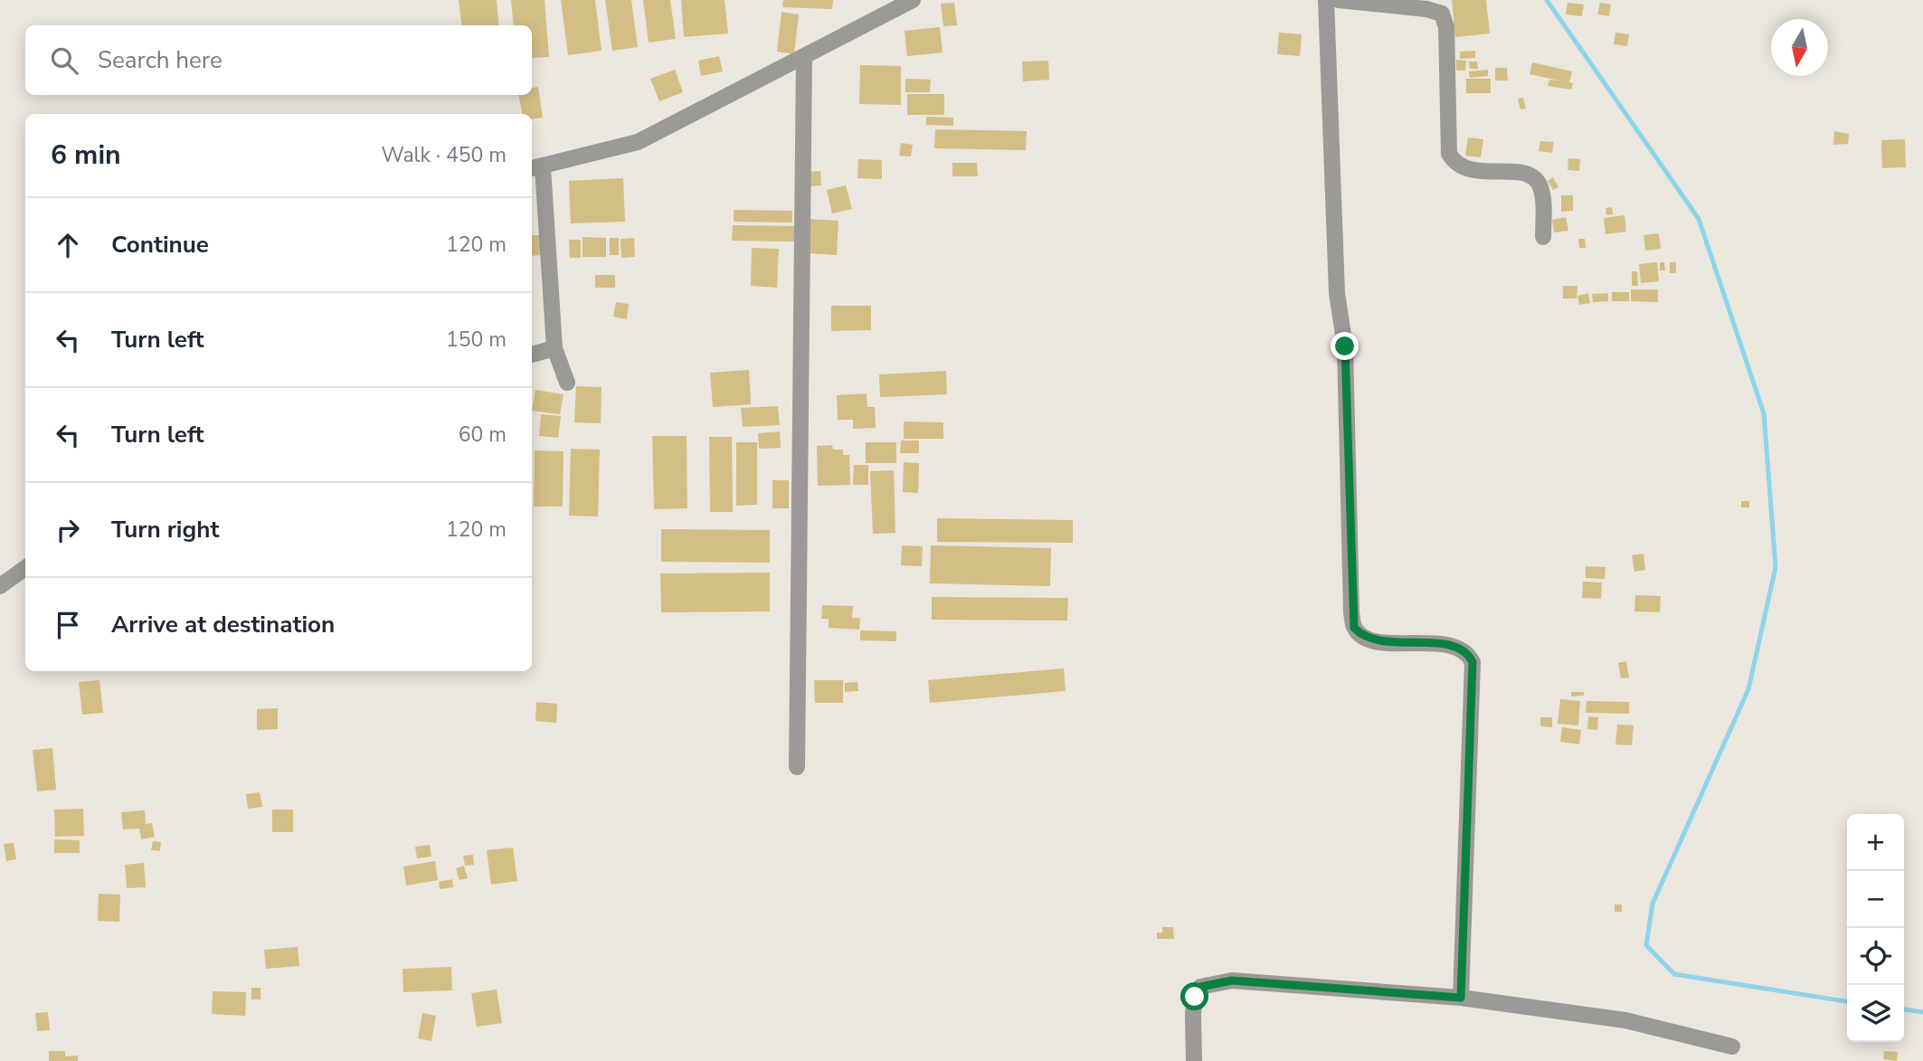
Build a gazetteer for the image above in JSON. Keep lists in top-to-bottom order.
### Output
{
  "north": "bottom",
  "page": {
    "search": "Search here",
    "heading": ["6 min", "Walk · 450 m"],
    "list": [
      ["Continue", "120 m"],
      ["Turn left", "150 m"],
      ["Turn left", "60 m"],
      ["Turn right", "120 m"],
      "Arrive at destination"
    ],
    "map_buttons": ["+", "−"]
  }
}
